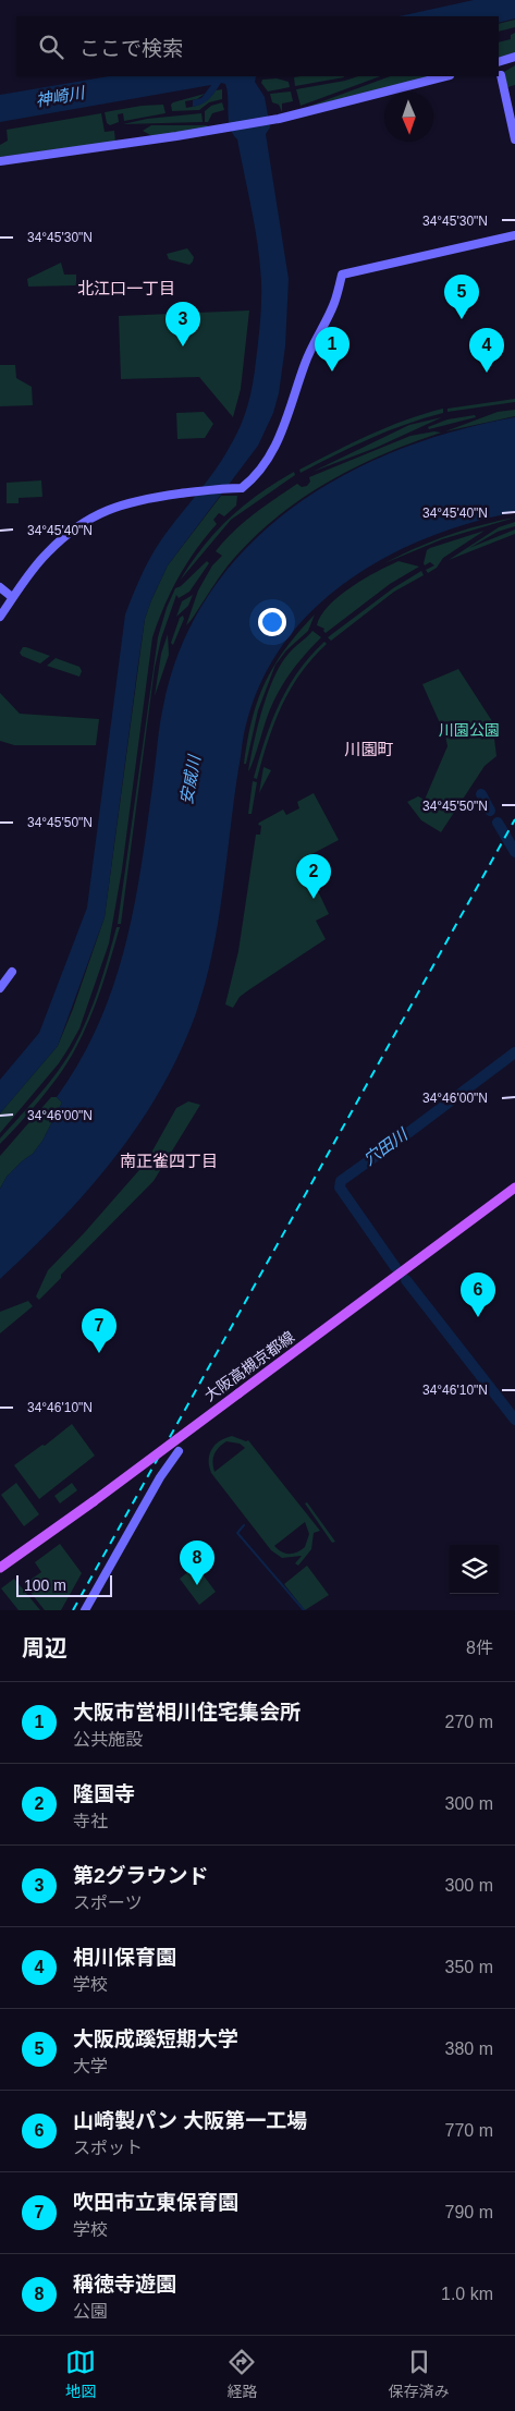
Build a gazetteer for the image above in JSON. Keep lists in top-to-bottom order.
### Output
{
  "streets": {
    "main road": ["大阪高槻京都線"]
  },
  "districts": ["北江口一丁目", "川園町", "南正雀四丁目"],
  "water": ["神崎川", "安威川", "穴田川"],
  "parks": ["川園公園"],
  "scale_bar": "100 m",
  "north": "bottom",
  "page": {
    "search": "ここで検索",
    "pins": [
      "5",
      "3",
      "1",
      "4",
      "2",
      "6",
      "7",
      "8"
    ],
    "scale": "100 m",
    "heading": ["周辺", "8件"],
    "list": [
      {
        "mark": "1",
        "name": "大阪市営相川住宅集会所",
        "note": "公共施設",
        "value": "270 m"
      },
      {
        "mark": "2",
        "name": "隆国寺",
        "note": "寺社",
        "value": "300 m"
      },
      {
        "mark": "3",
        "name": "第2グラウンド",
        "note": "スポーツ",
        "value": "300 m"
      },
      {
        "mark": "4",
        "name": "相川保育園",
        "note": "学校",
        "value": "350 m"
      },
      {
        "mark": "5",
        "name": "大阪成蹊短期大学",
        "note": "大学",
        "value": "380 m"
      },
      {
        "mark": "6",
        "name": "山崎製パン 大阪第一工場",
        "note": "スポット",
        "value": "770 m"
      },
      {
        "mark": "7",
        "name": "吹田市立東保育園",
        "note": "学校",
        "value": "790 m"
      },
      {
        "mark": "8",
        "name": "稱徳寺遊園",
        "note": "公園",
        "value": "1.0 km"
      }
    ],
    "nav": ["地図", "経路", "保存済み"]
  },
  "coordinates": [
    "34°45'30\"N",
    "34°45'40\"N",
    "34°45'50\"N",
    "34°46'00\"N",
    "34°46'10\"N"
  ]
}
